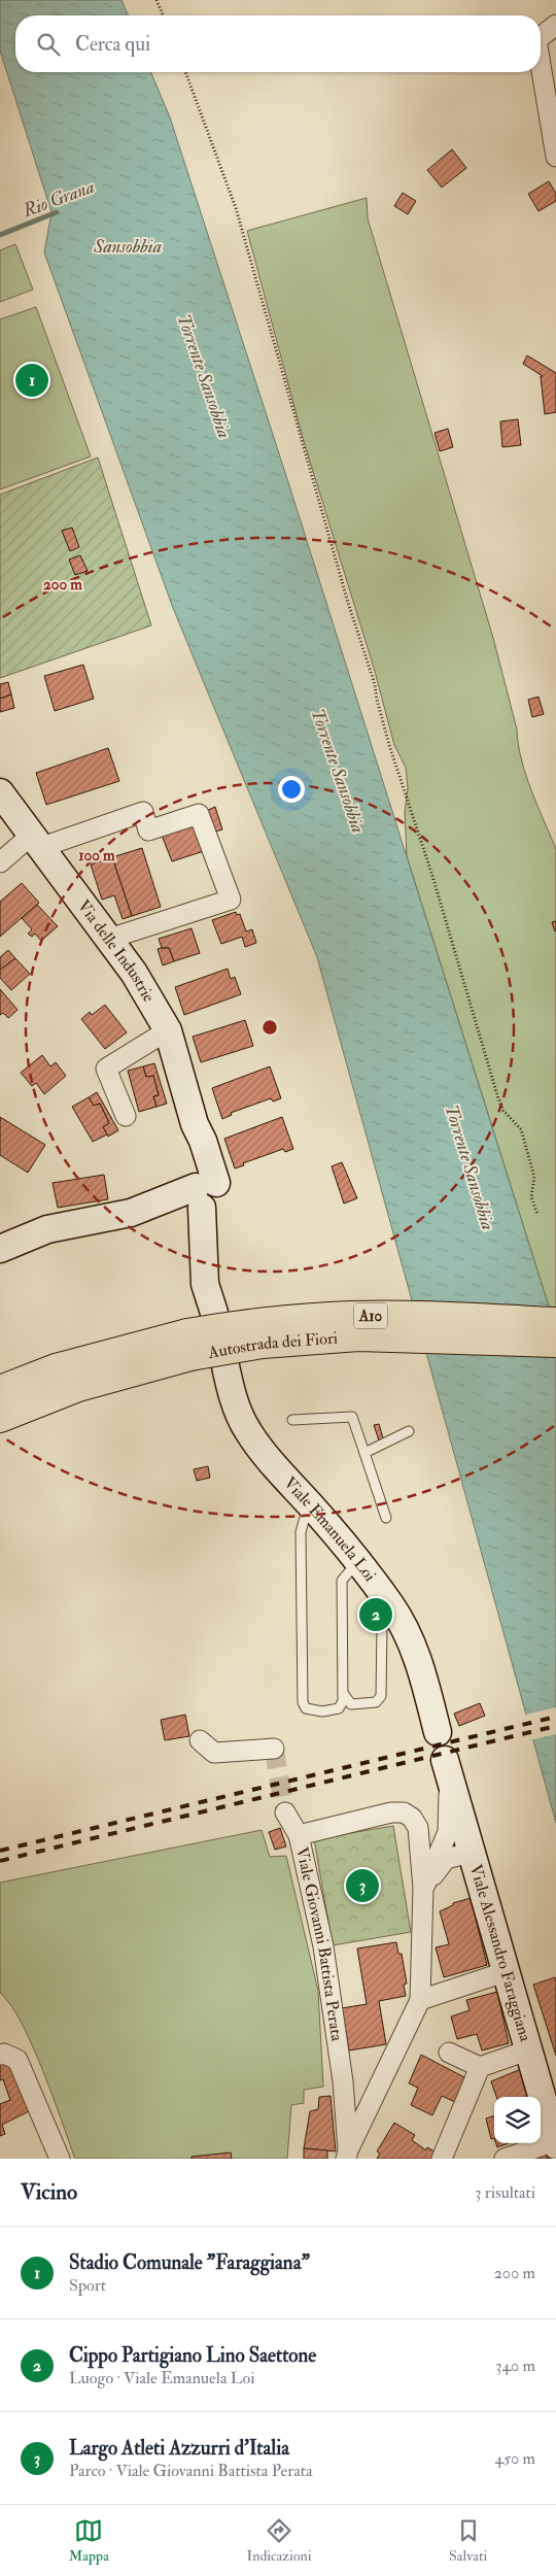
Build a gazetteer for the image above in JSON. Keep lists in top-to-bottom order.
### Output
{
  "streets": {
    "highway": ["A10", "Autostrada dei Fiori"],
    "street": [
      "Via delle Industrie",
      "Viale Emanuela Loi",
      "Viale Giovanni Battista Perata",
      "Viale Alessandro Faraggiana"
    ]
  },
  "crossings": [
    ["Viale Giovanni Battista Perata", "Viale Alessandro Faraggiana"]
  ],
  "water": ["Rio Grana", "Sansobbia", "Torrente Sansobbia"],
  "page": {
    "search": "Cerca qui",
    "pins": ["1", "2", "3"],
    "heading": ["Vicino", "3 risultati"],
    "list": [
      {
        "mark": "1",
        "name": "Stadio Comunale \"Faraggiana\"",
        "note": "Sport",
        "value": "200 m"
      },
      {
        "mark": "2",
        "name": "Cippo Partigiano Lino Saettone",
        "note": "Luogo · Viale Emanuela Loi",
        "value": "340 m"
      },
      {
        "mark": "3",
        "name": "Largo Atleti Azzurri d'Italia",
        "note": "Parco · Viale Giovanni Battista Perata",
        "value": "450 m"
      }
    ],
    "nav": ["Mappa", "Indicazioni", "Salvati"]
  },
  "rings": ["200 m", "100 m"]
}
